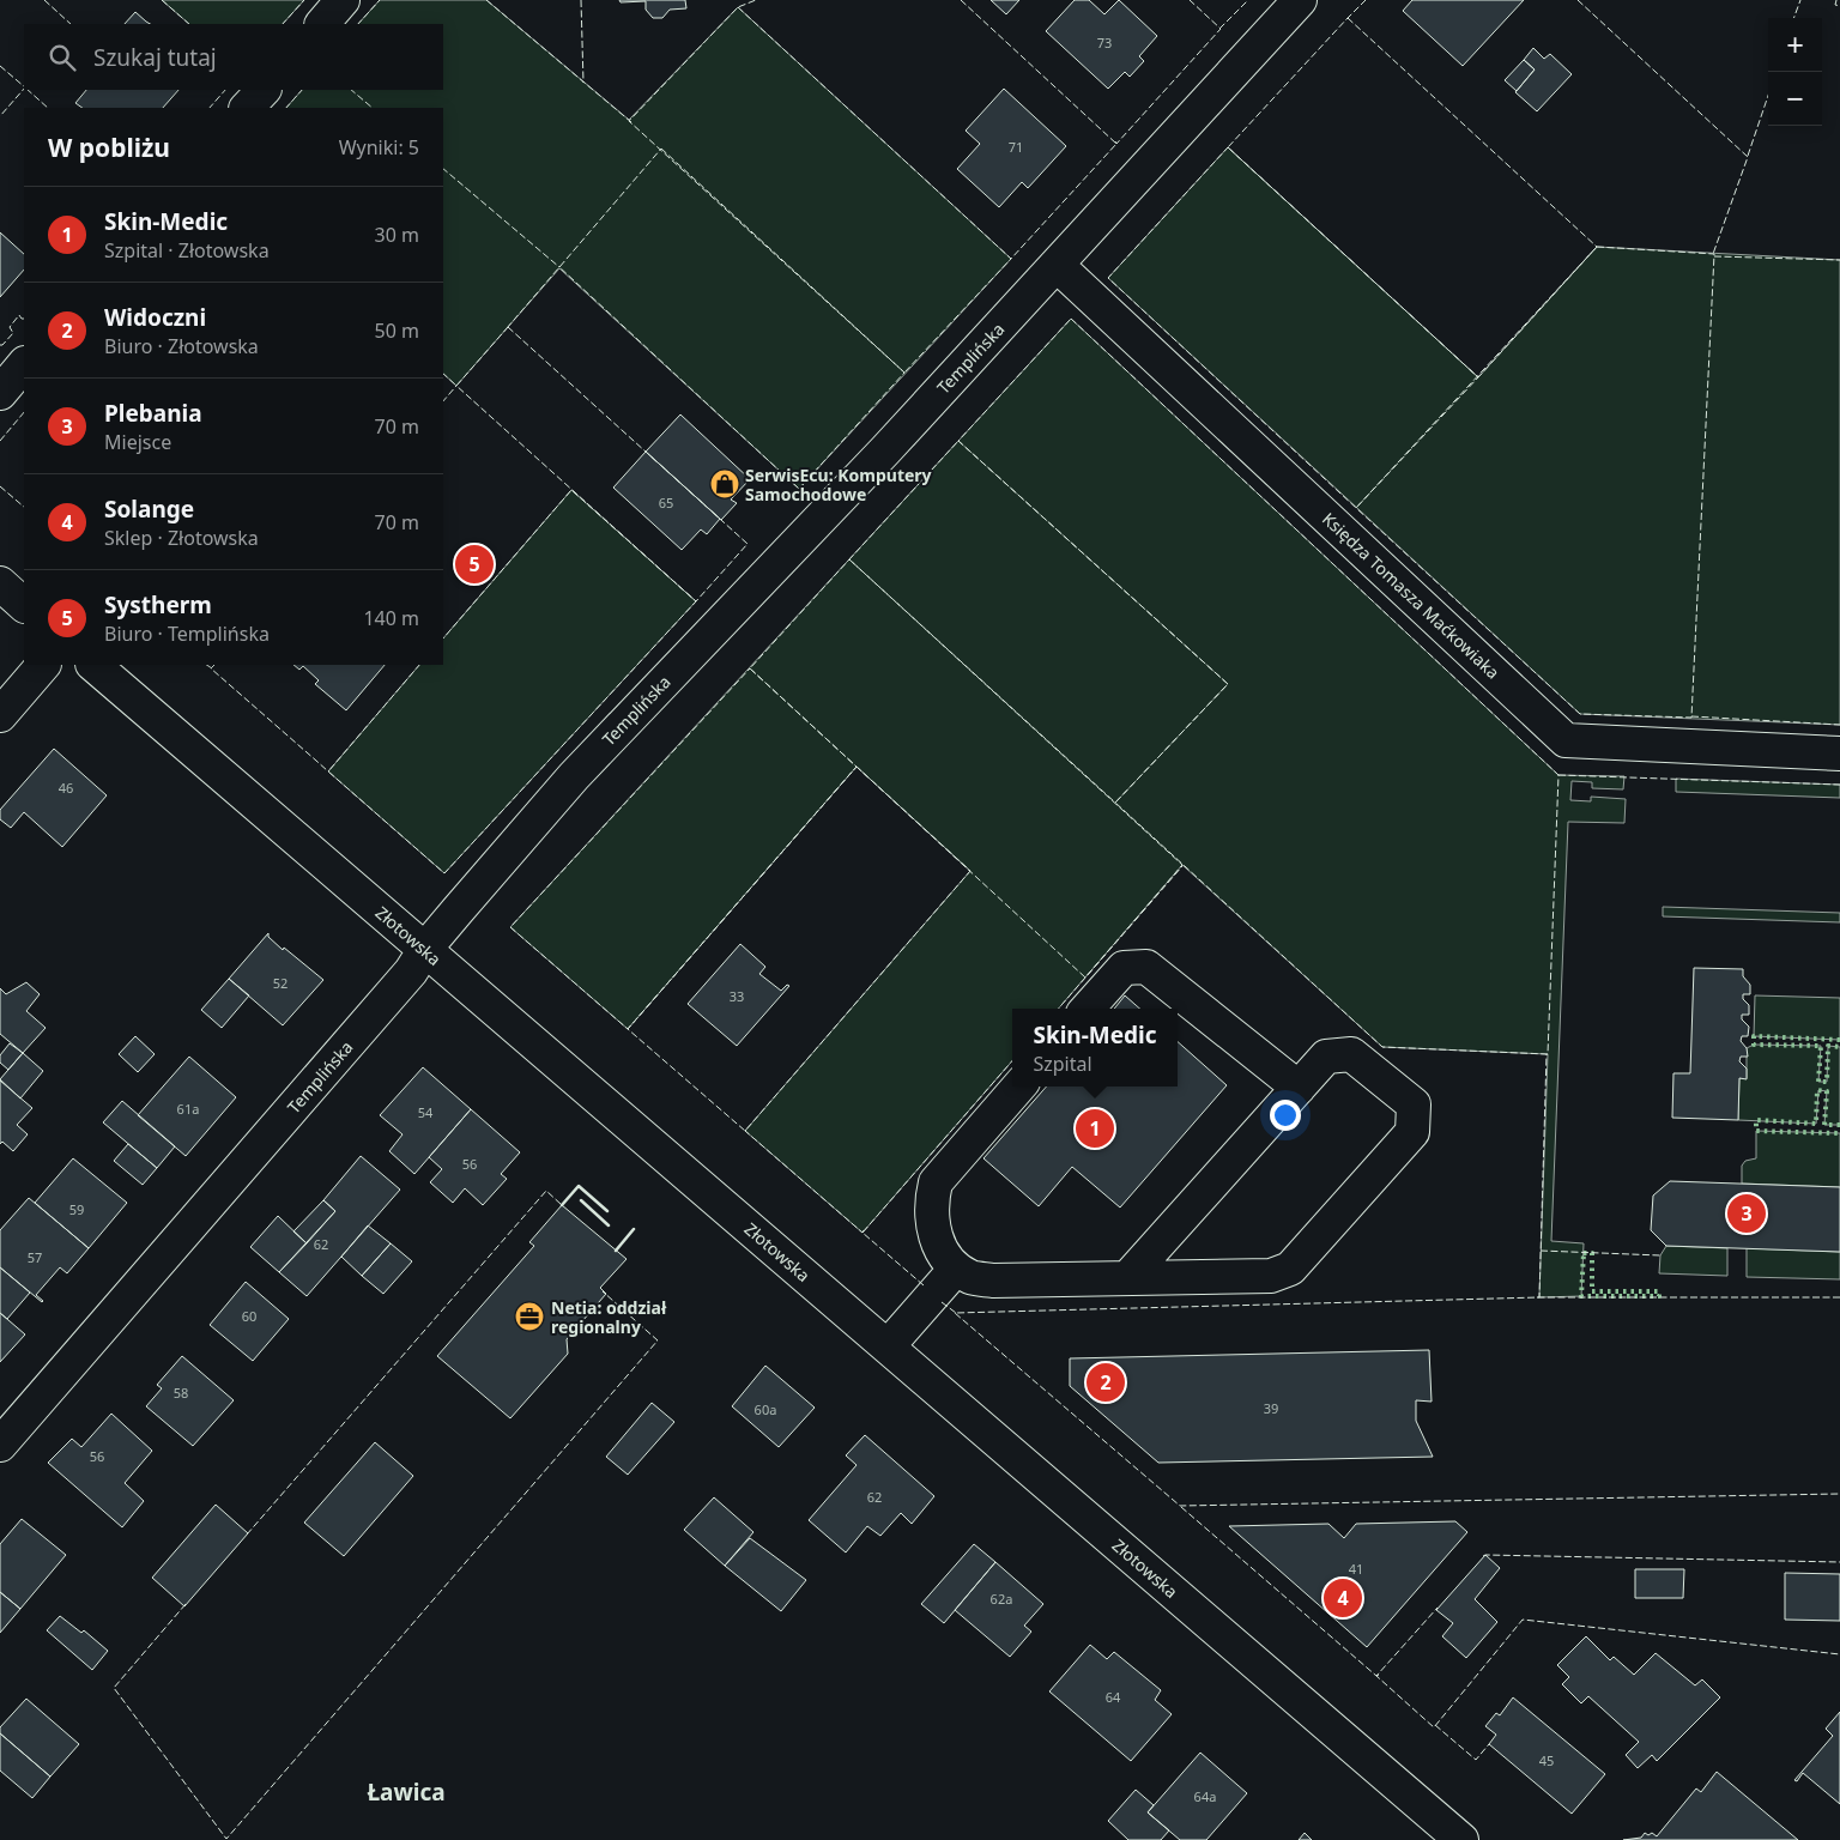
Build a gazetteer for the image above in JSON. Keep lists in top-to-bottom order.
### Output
{
  "streets": {
    "street": ["Templińska", "Księdza Tomasza Maćkowiaka", "Złotowska"]
  },
  "crossings": [
    ["Templińska", "Księdza Tomasza Maćkowiaka"],
    ["Templińska", "Złotowska"]
  ],
  "districts": ["Ławica"],
  "places": {
    "shop": ["SerwisEcu: Komputery Samochodowe"],
    "office": ["Netia: oddział regionalny"]
  },
  "house_numbers": [
    "73",
    "71",
    "65",
    "46",
    "52",
    "33",
    "61a",
    "54",
    "56",
    "59",
    "62",
    "57",
    "60",
    "58",
    "39",
    "60a",
    "56",
    "62",
    "41",
    "62a",
    "64",
    "45",
    "64a"
  ],
  "page": {
    "map_buttons": ["+", "−"],
    "search": "Szukaj tutaj",
    "heading": ["W pobliżu", "Wyniki: 5"],
    "list": [
      {
        "mark": "1",
        "name": "Skin-Medic",
        "note": "Szpital · Złotowska",
        "value": "30 m"
      },
      {
        "mark": "2",
        "name": "Widoczni",
        "note": "Biuro · Złotowska",
        "value": "50 m"
      },
      {
        "mark": "3",
        "name": "Plebania",
        "note": "Miejsce",
        "value": "70 m"
      },
      {
        "mark": "4",
        "name": "Solange",
        "note": "Sklep · Złotowska",
        "value": "70 m"
      },
      {
        "mark": "5",
        "name": "Systherm",
        "note": "Biuro · Templińska",
        "value": "140 m"
      }
    ],
    "pins": [
      "5",
      "1",
      "3",
      "2",
      "4"
    ],
    "popup": ["Skin-Medic", "Szpital"]
  }
}
